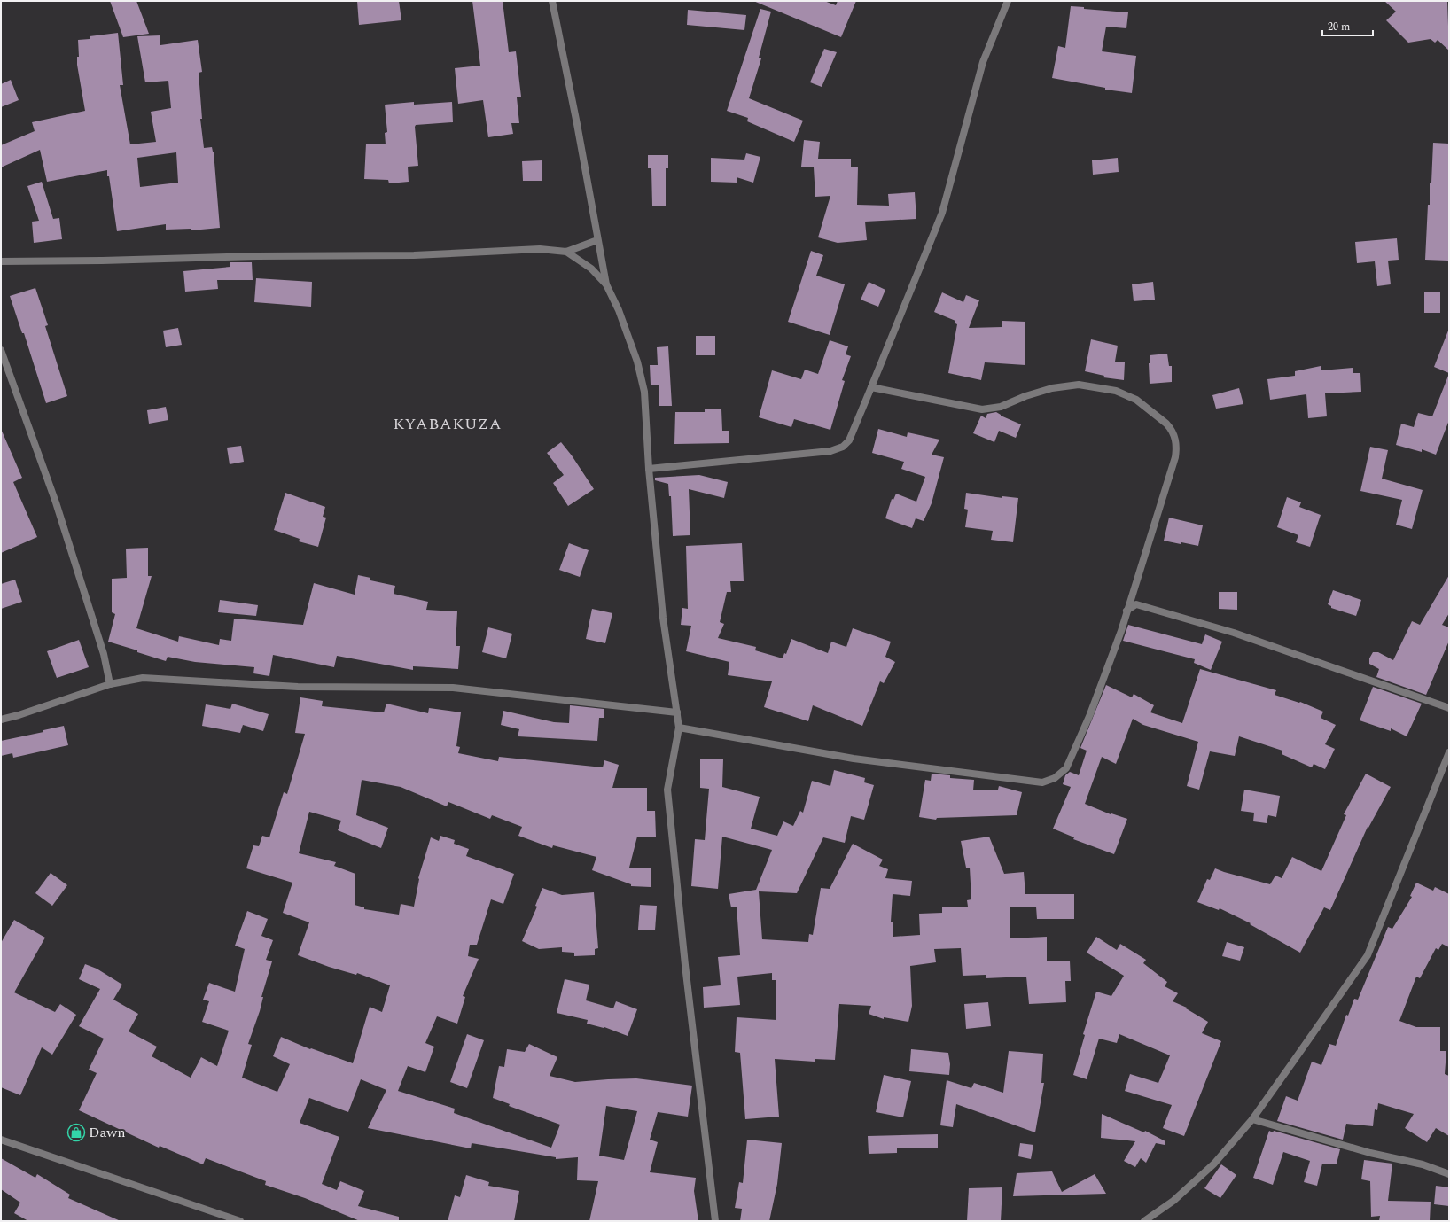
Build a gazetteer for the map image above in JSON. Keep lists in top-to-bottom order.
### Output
{
  "districts": ["KYABAKUZA"],
  "places": {
    "shop": ["Dawn"]
  },
  "scale_bar": "20 m"
}
